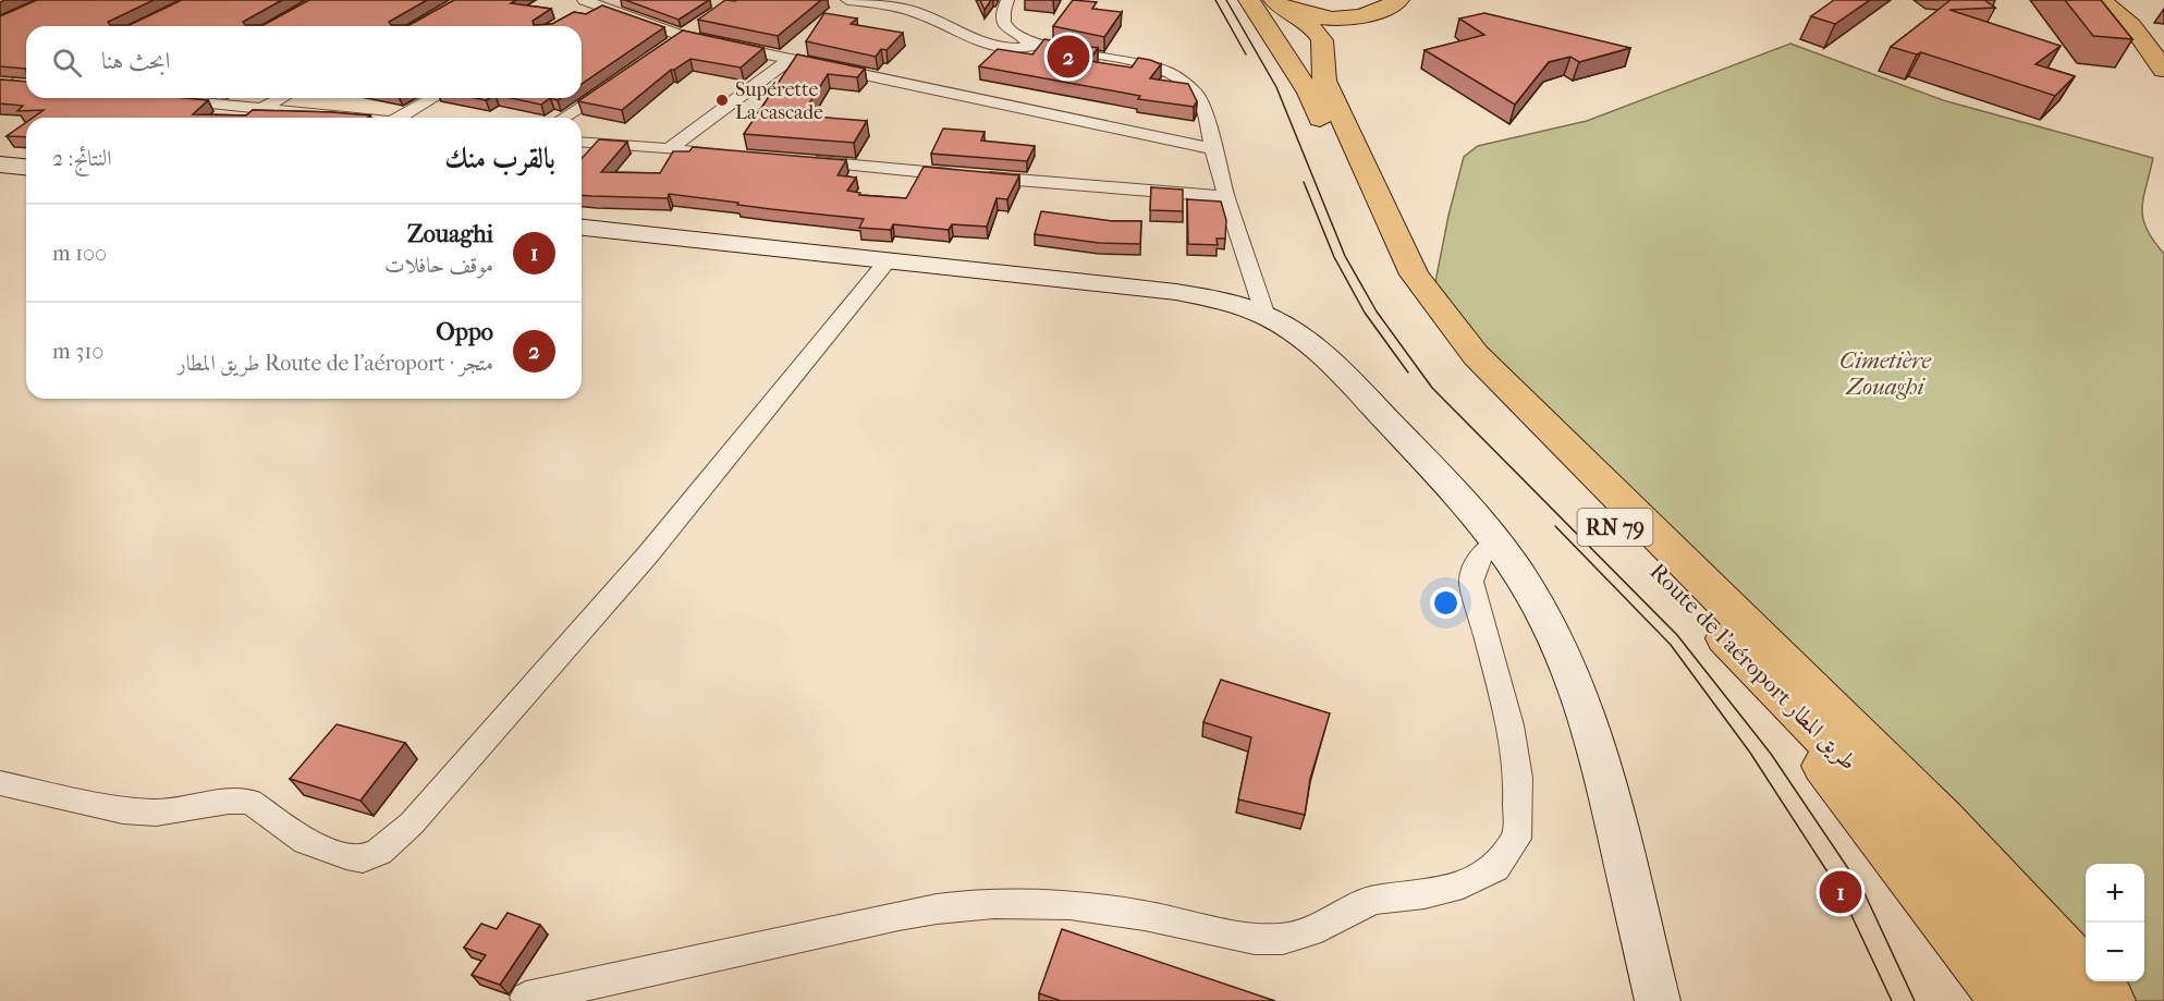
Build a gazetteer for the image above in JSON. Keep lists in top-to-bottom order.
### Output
{
  "streets": {
    "highway": ["RN 79", "Route de l'aéroport طريق المطار"]
  },
  "crossings": [
    ["RN 79", "Route de l'aéroport طريق المطار"]
  ],
  "parks": ["Cimetière Zouaghi"],
  "places": ["Supérette La cascade"],
  "page": {
    "search": "ابحث هنا",
    "pins": ["2", "1"],
    "heading": ["بالقرب منك", "النتائج: 2"],
    "list": [
      {
        "mark": "1",
        "name": "Zouaghi",
        "note": "موقف حافلات",
        "value": "100 m"
      },
      {
        "mark": "2",
        "name": "Oppo",
        "note": "متجر · Route de l'aéroport طريق المطار",
        "value": "310 m"
      }
    ],
    "map_buttons": ["+", "−"]
  }
}
